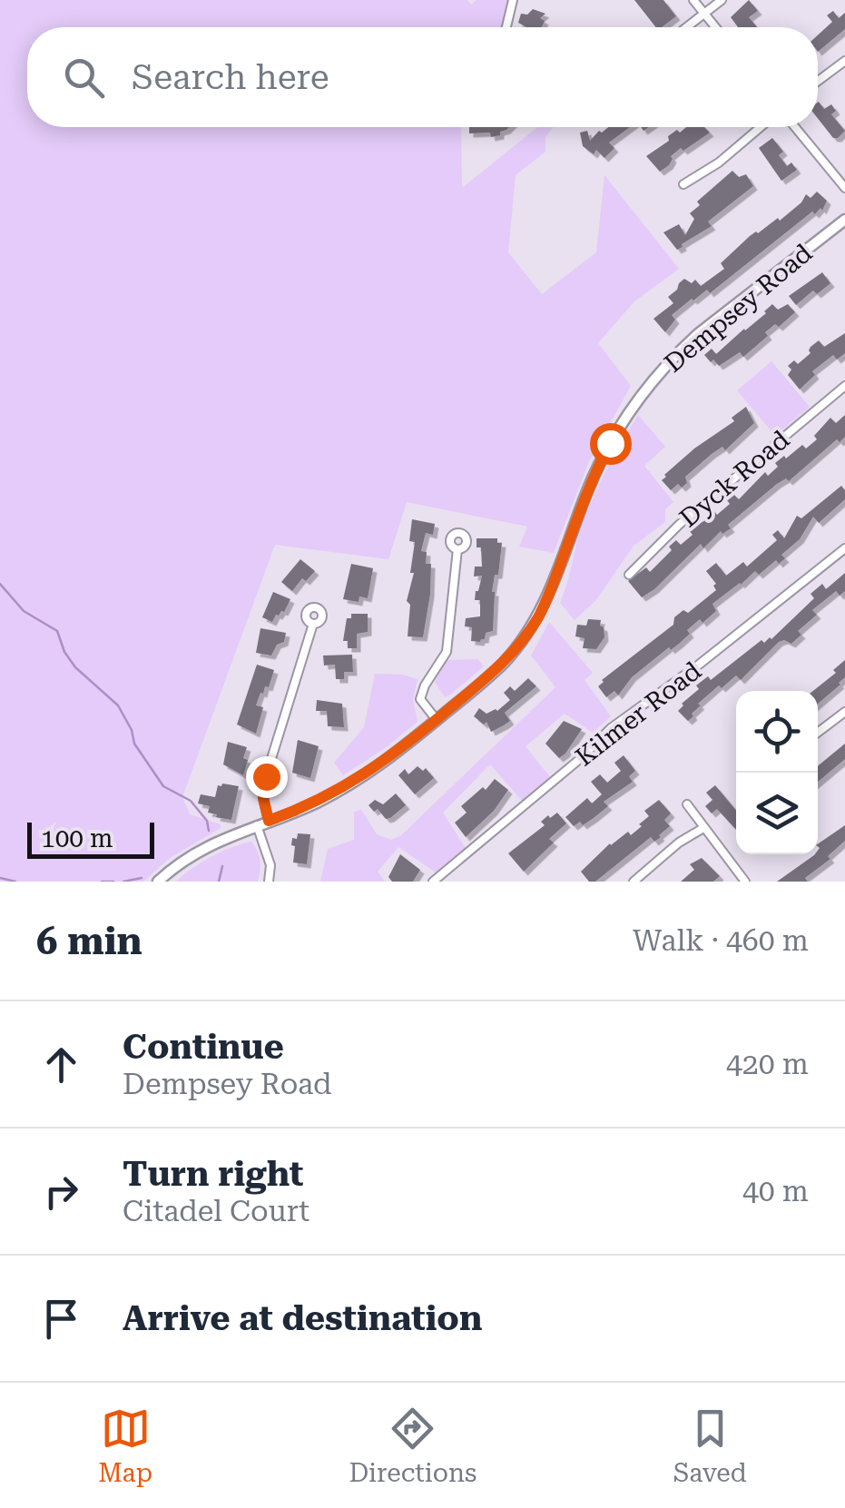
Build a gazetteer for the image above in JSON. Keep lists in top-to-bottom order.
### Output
{
  "streets": {
    "street": ["Dempsey Road", "Dyck Road", "Kilmer Road"]
  },
  "scale_bar": "100 m",
  "page": {
    "search": "Search here",
    "scale": "100 m",
    "heading": ["6 min", "Walk · 460 m"],
    "list": [
      ["Continue", "Dempsey Road", "420 m"],
      ["Turn right", "Citadel Court", "40 m"],
      "Arrive at destination"
    ],
    "nav": ["Map", "Directions", "Saved"]
  }
}
